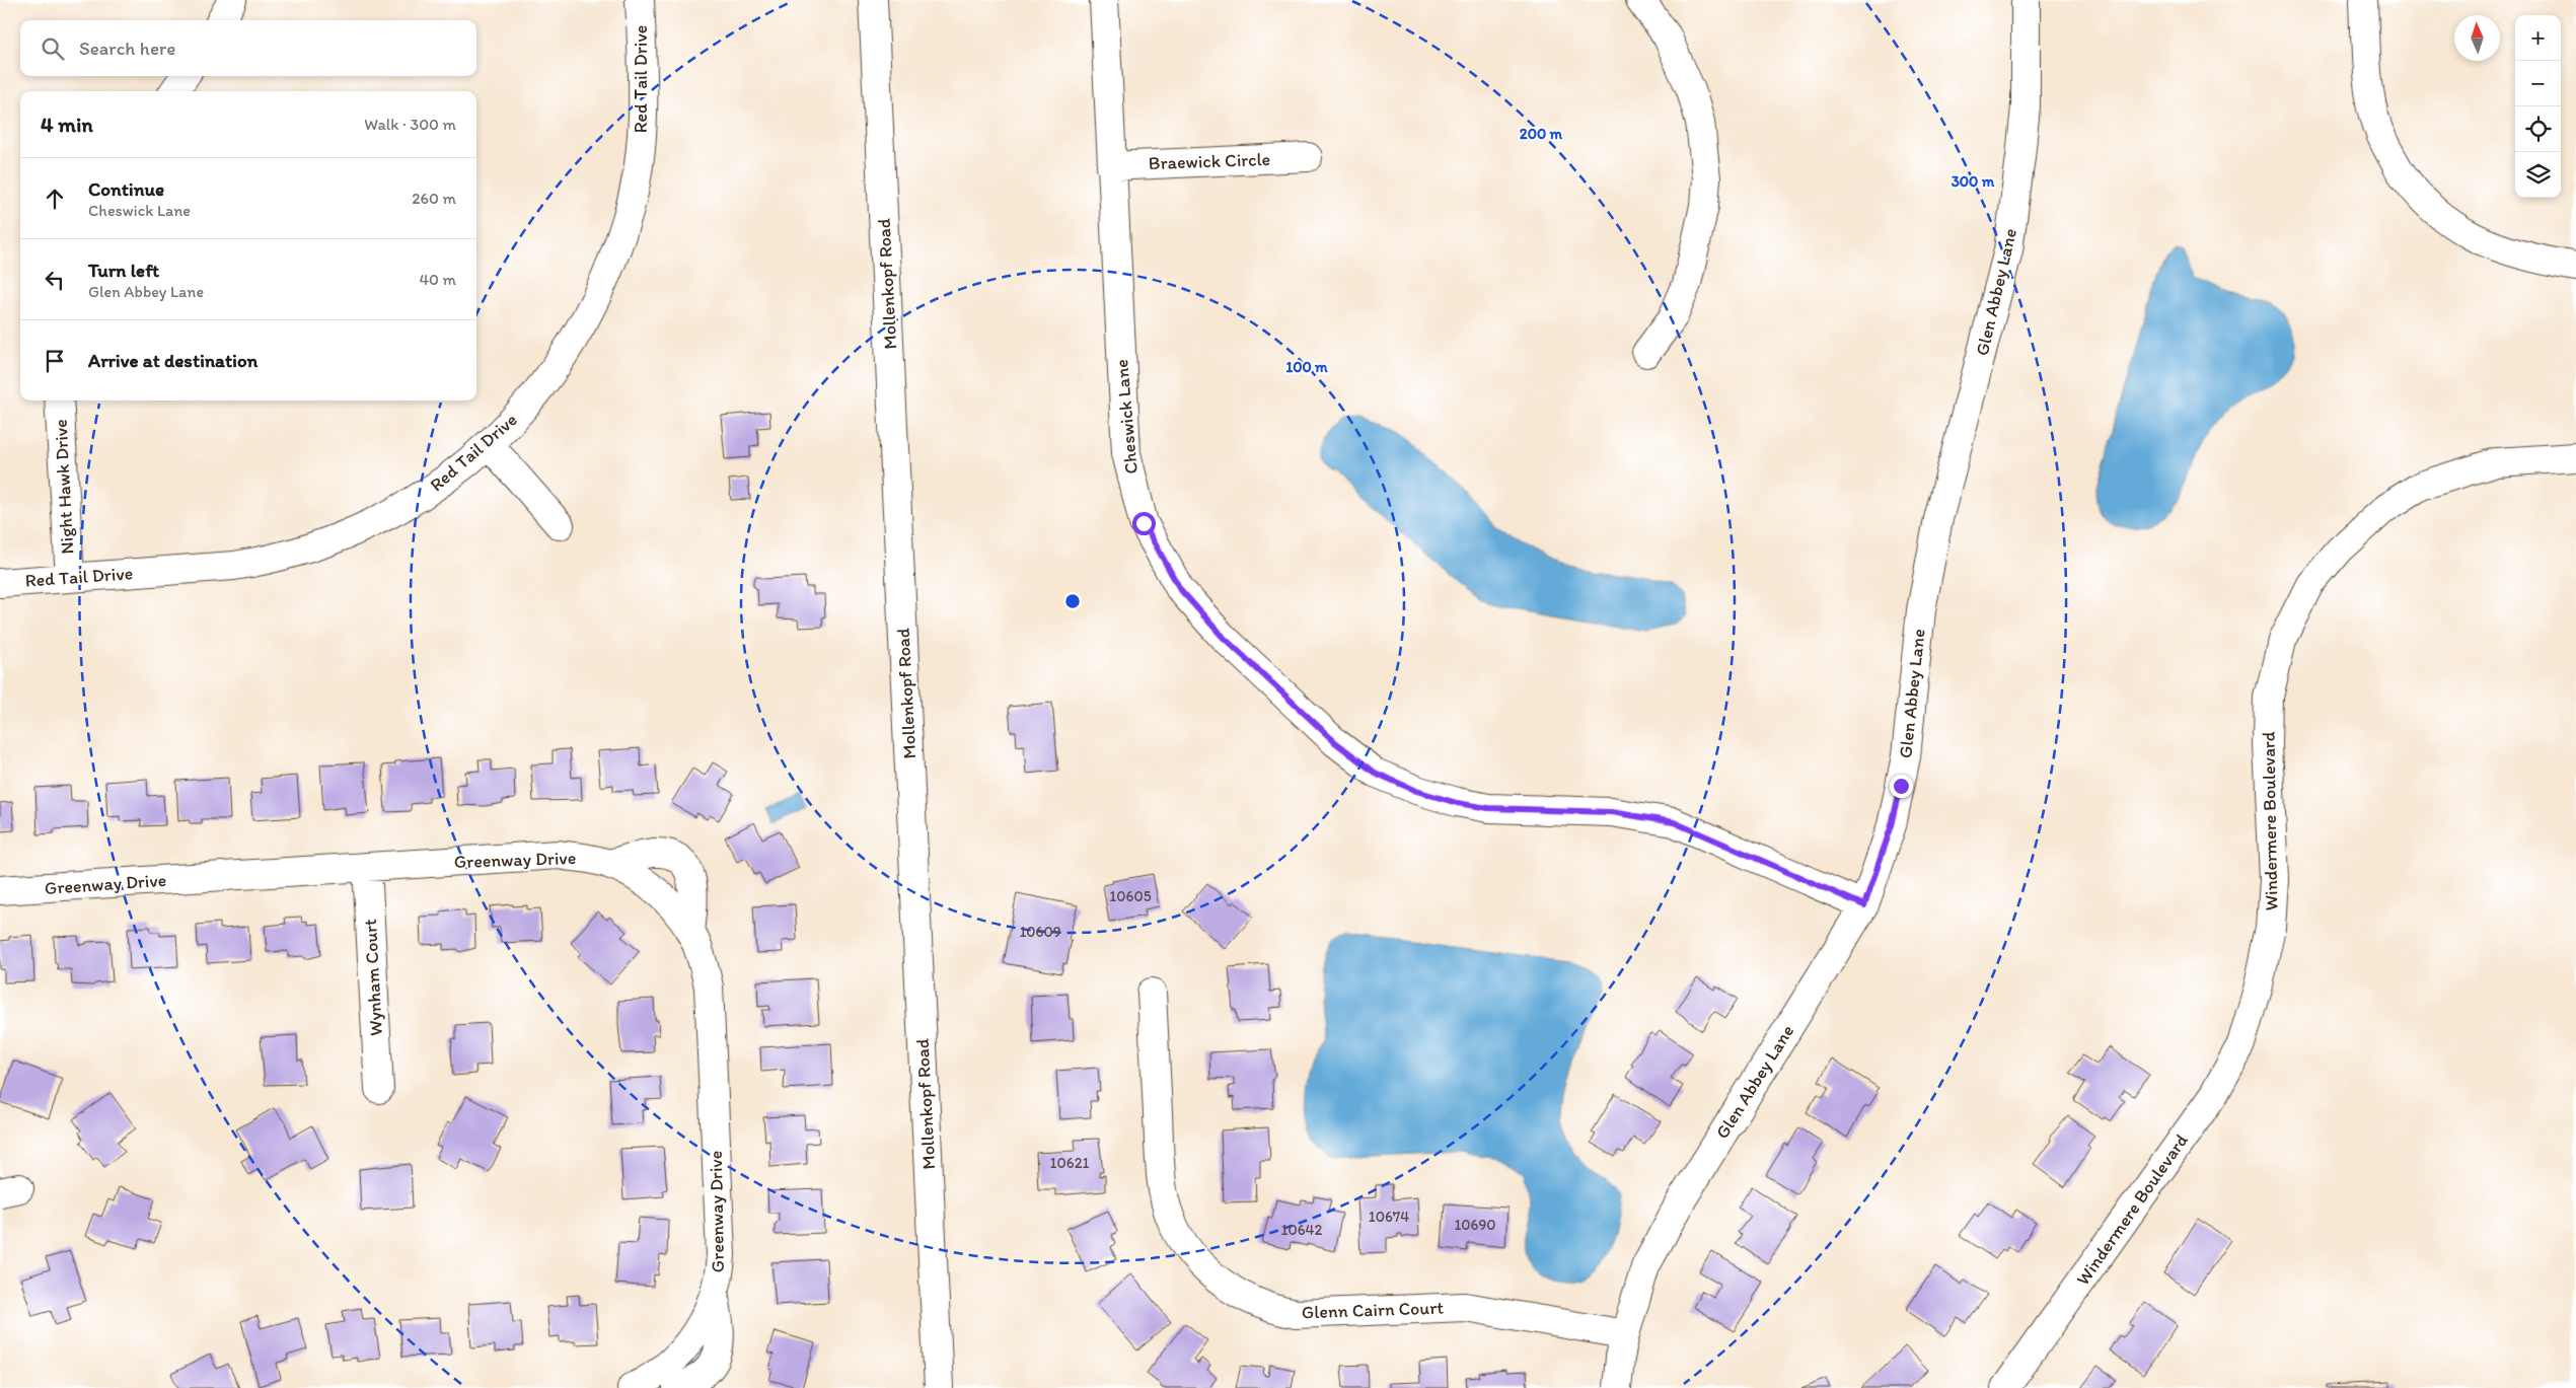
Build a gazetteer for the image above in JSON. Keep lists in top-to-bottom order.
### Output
{
  "streets": {
    "street": [
      "Red Tail Drive",
      "Braewick Circle",
      "Mollenkopf Road",
      "Glen Abbey Lane",
      "Cheswick Lane",
      "Night Hawk Drive",
      "Windermere Boulevard",
      "Greenway Drive",
      "Wynham Court",
      "Glenn Cairn Court"
    ]
  },
  "crossings": [
    ["Red Tail Drive", "Night Hawk Drive"],
    ["Braewick Circle", "Cheswick Lane"],
    ["Glen Abbey Lane", "Cheswick Lane"],
    ["Glen Abbey Lane", "Glenn Cairn Court"],
    ["Greenway Drive", "Wynham Court"]
  ],
  "house_numbers": [
    "10605",
    "10609",
    "10621",
    "10674",
    "10690",
    "10642"
  ],
  "north": "top",
  "page": {
    "map_buttons": ["+", "−"],
    "search": "Search here",
    "heading": ["4 min", "Walk · 300 m"],
    "list": [
      ["Continue", "Cheswick Lane", "260 m"],
      ["Turn left", "Glen Abbey Lane", "40 m"],
      "Arrive at destination"
    ]
  },
  "rings": ["200 m", "300 m", "100 m"]
}
